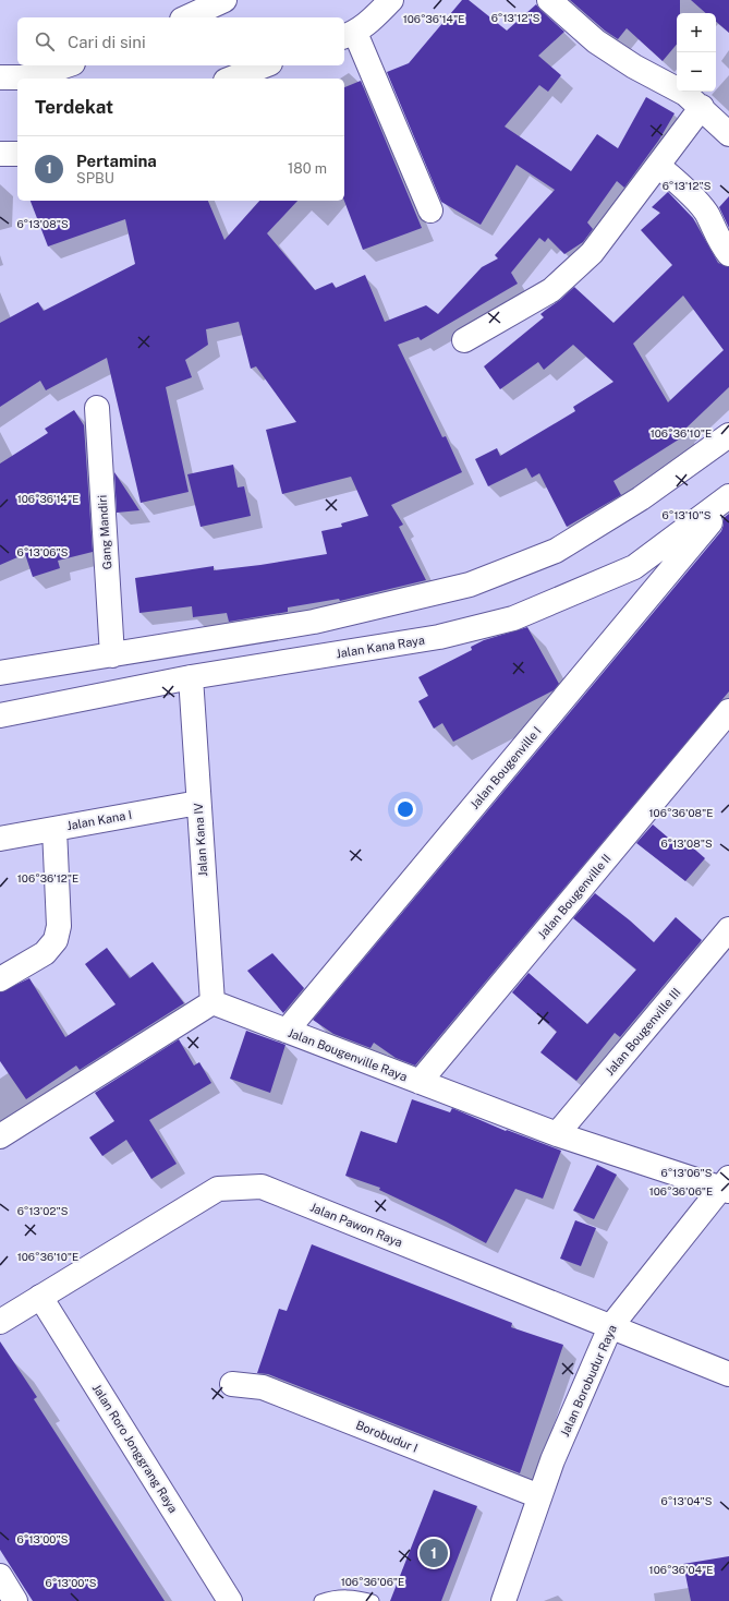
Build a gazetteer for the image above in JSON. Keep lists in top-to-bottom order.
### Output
{
  "streets": {
    "street": [
      "Gang Mandiri",
      "Jalan Kana Raya",
      "Jalan Bougenville I",
      "Jalan Kana I",
      "Jalan Kana IV",
      "Jalan Bougenville II",
      "Jalan Bougenville III",
      "Jalan Bougenville Raya",
      "Jalan Pawon Raya",
      "Jalan Borobudur Raya",
      "Borobudur I",
      "Jalan Roro Jonggrang Raya"
    ]
  },
  "crossings": [
    ["Jalan Kana Raya", "Jalan Bougenville I"],
    ["Jalan Kana Raya", "Jalan Kana IV"],
    ["Jalan Bougenville I", "Jalan Bougenville Raya"],
    ["Jalan Kana I", "Jalan Kana IV"],
    ["Jalan Kana IV", "Jalan Bougenville Raya"],
    ["Jalan Bougenville II", "Jalan Bougenville Raya"],
    ["Jalan Bougenville III", "Jalan Bougenville Raya"],
    ["Jalan Bougenville Raya", "Jalan Borobudur Raya"],
    ["Jalan Pawon Raya", "Jalan Borobudur Raya"],
    ["Jalan Pawon Raya", "Jalan Roro Jonggrang Raya"],
    ["Jalan Borobudur Raya", "Borobudur I"]
  ],
  "page": {
    "map_buttons": ["+", "−"],
    "search": "Cari di sini",
    "heading": "Terdekat",
    "list": [
      {
        "mark": "1",
        "name": "Pertamina",
        "note": "SPBU",
        "value": "180 m"
      }
    ],
    "pins": "1"
  },
  "coordinates": [
    "6°13'12\"S",
    "106°36'14\"E",
    "6°13'08\"S",
    "106°36'10\"E",
    "6°13'10\"S",
    "6°13'06\"S",
    "106°36'08\"E",
    "106°36'12\"E",
    "106°36'06\"E",
    "6°13'02\"S",
    "6°13'04\"S",
    "6°13'00\"S",
    "106°36'04\"E"
  ]
}
